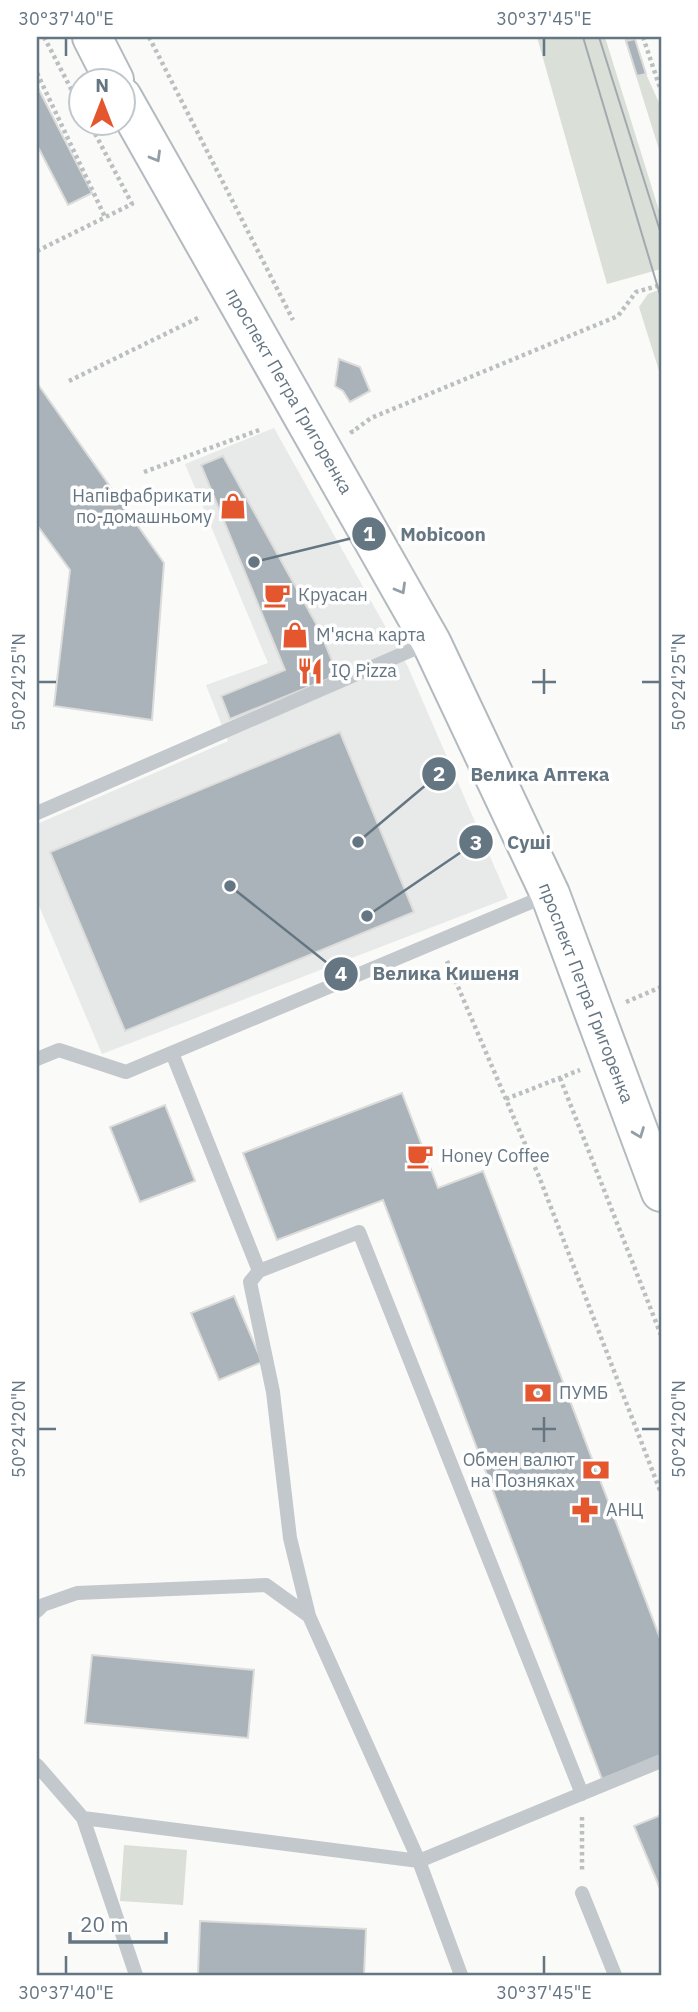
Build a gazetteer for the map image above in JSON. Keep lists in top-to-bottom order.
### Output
{
  "streets": {
    "main road": ["проспект Петра Григоренка"]
  },
  "one_way": ["проспект Петра Григоренка"],
  "places": {
    "shop": ["Напівфабрикати по-домашньому", "М'ясна карта"],
    "other": [
      "Mobicoon",
      "Велика Аптека",
      "Велика Кишеня",
      "Суші"
    ],
    "cafe": ["Круасан", "Honey Coffee"],
    "restaurant": ["IQ Pizza"],
    "bank": ["ПУМБ", "Обмен валют на Позняках"],
    "pharmacy": ["АНЦ"]
  },
  "scale_bar": "20 m",
  "north": "top",
  "coordinates": [
    "30°37'40\"E",
    "30°37'45\"E",
    "50°24'25\"N",
    "50°24'20\"N"
  ]
}
